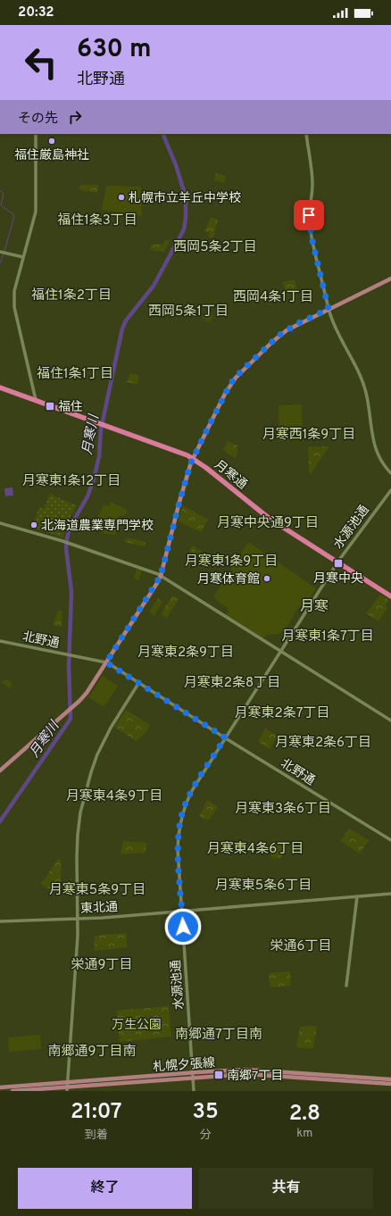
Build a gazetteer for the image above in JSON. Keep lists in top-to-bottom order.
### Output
{
  "streets": {
    "highway": ["月寒通"],
    "main road": ["札幌夕張線"],
    "street": ["水源池通", "北野通", "東北通"]
  },
  "crossings": [
    ["月寒通", "水源池通"],
    ["水源池通", "北野通"],
    ["水源池通", "東北通"],
    ["水源池通", "札幌夕張線"]
  ],
  "districts": [
    "福住1条3丁目",
    "西岡5条2丁目",
    "福住1条2丁目",
    "西岡4条1丁目",
    "西岡5条1丁目",
    "福住1条1丁目",
    "月寒西1条9丁目",
    "月寒東1条12丁目",
    "月寒中央通9丁目",
    "月寒東1条9丁目",
    "月寒",
    "月寒東1条7丁目",
    "月寒東2条9丁目",
    "月寒東2条8丁目",
    "月寒東2条7丁目",
    "月寒東2条6丁目",
    "月寒東4条9丁目",
    "月寒東3条6丁目",
    "月寒東4条6丁目",
    "月寒東5条6丁目",
    "月寒東5条9丁目",
    "栄通6丁目",
    "栄通9丁目",
    "南郷通7丁目南",
    "南郷通9丁目南"
  ],
  "water": ["月寒川"],
  "parks": ["万生公園"],
  "places": {
    "other": [
      "福住厳島神社",
      "札幌市立羊丘中学校",
      "北海道農業専門学校",
      "月寒体育館"
    ],
    "transit": ["福住", "月寒中央", "南郷7丁目"]
  },
  "page": {
    "status": "20:32",
    "turn": ["630 m", "北野通"],
    "then": "その先",
    "eta": [
      "21:07",
      "到着",
      "35",
      "分",
      "2.8",
      "km"
    ],
    "buttons": ["終了", "共有"]
  }
}
